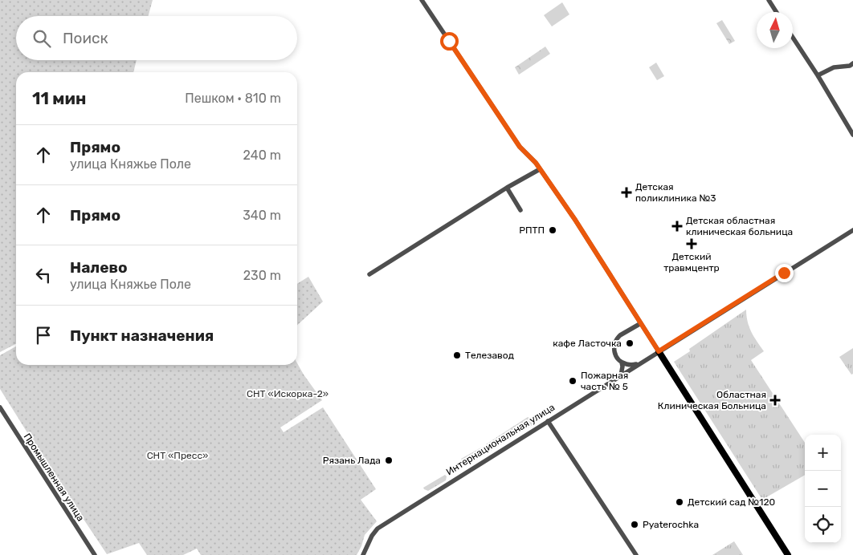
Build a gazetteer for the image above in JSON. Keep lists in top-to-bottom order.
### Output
{
  "streets": {
    "street": ["Интернациональная улица", "Промышленная улица"]
  },
  "parks": ["СНТ «Искорка-2»", "СНТ «Пресс»"],
  "places": {
    "health": [
      "Детская поликлиника №3",
      "Детская областная клиническая больница",
      "Детский травмцентр",
      "Областная Клиническая Больница"
    ],
    "other": [
      "РПТП",
      "кафе Ласточка",
      "Телезавод",
      "Пожарная часть № 5",
      "Рязань Лада",
      "Детский сад №120",
      "Pyaterochka"
    ]
  },
  "north": "top",
  "page": {
    "search": "Поиск",
    "heading": ["11 мин", "Пешком · 810 m"],
    "list": [
      ["Прямо", "улица Княжье Поле", "240 m"],
      ["Прямо", "340 m"],
      ["Налево", "улица Княжье Поле", "230 m"],
      "Пункт назначения"
    ],
    "map_buttons": ["+", "−"]
  }
}
